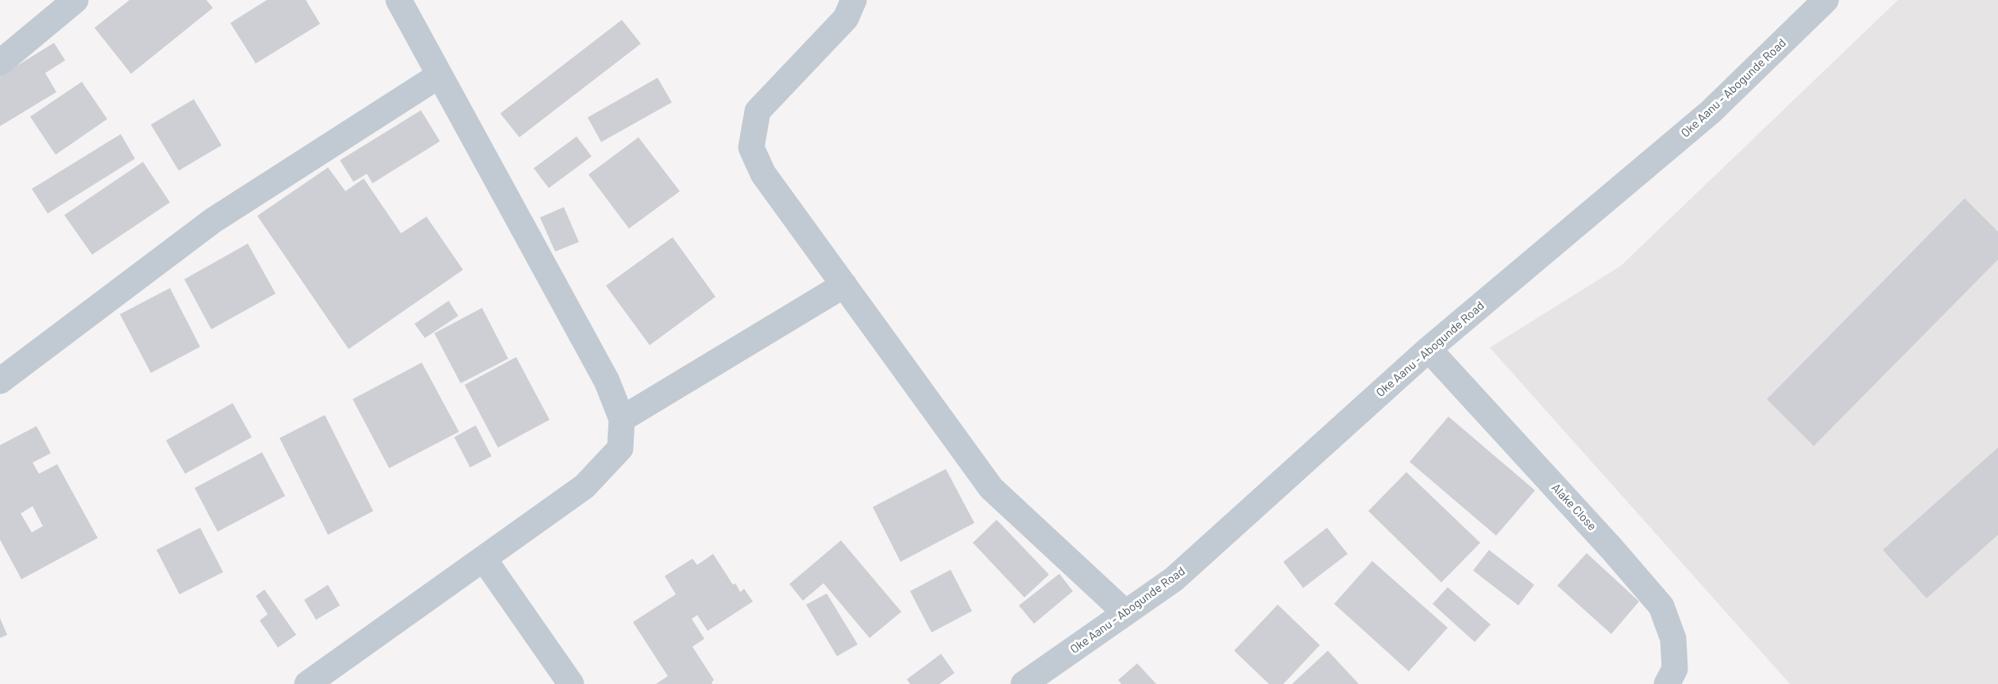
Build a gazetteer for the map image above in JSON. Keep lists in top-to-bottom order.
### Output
{
  "streets": {
    "street": ["Oke Aanu - Abogunde Road", "Alake Close"]
  },
  "crossings": [
    ["Oke Aanu - Abogunde Road", "Alake Close"]
  ]
}
